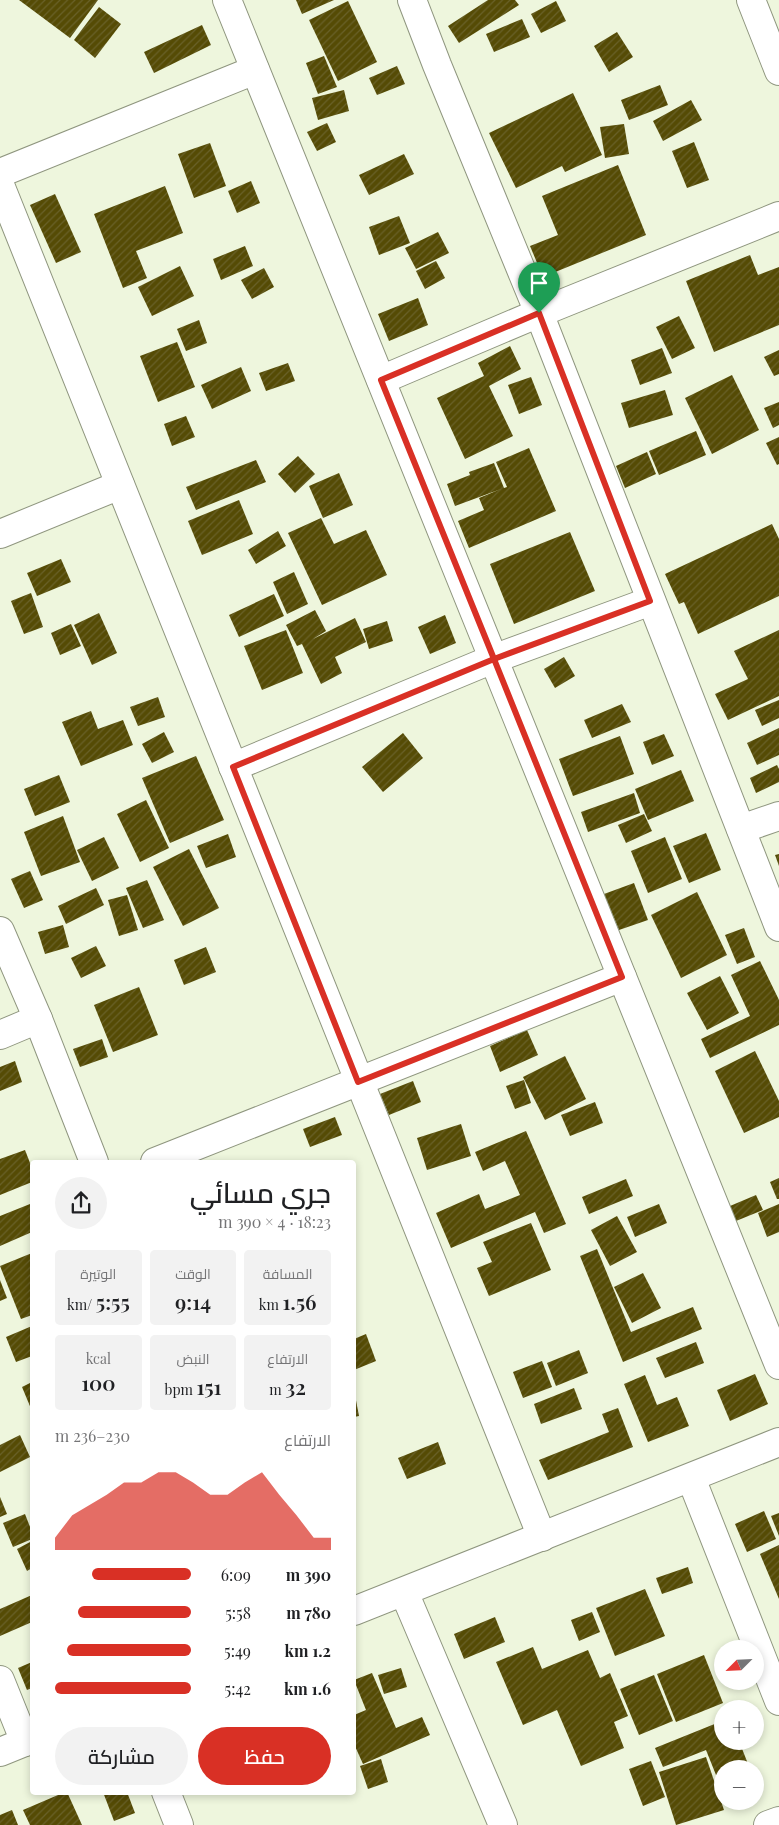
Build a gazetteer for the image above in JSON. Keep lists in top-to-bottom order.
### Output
{
  "north": "bottom left",
  "page": {
    "heading": ["جري مسائي", "18:23 · 4 × 390 m"],
    "stats": [
      ["المسافة", "1.56 km"],
      ["الوقت", "9:14"],
      ["الوتيرة", "5:55 /km"],
      ["الارتفاع", "32 m"],
      ["النبض", "151 bpm"],
      ["kcal", "100"]
    ],
    "chart": ["الارتفاع", "230–236 m"],
    "list": [
      {
        "name": "390 m",
        "note": "6:09"
      },
      {
        "name": "780 m",
        "note": "5:58"
      },
      {
        "name": "1.2 km",
        "note": "5:49"
      },
      {
        "name": "1.6 km",
        "note": "5:42"
      }
    ],
    "map_buttons": ["+", "−"],
    "buttons": ["حفظ", "مشاركة"]
  }
}
